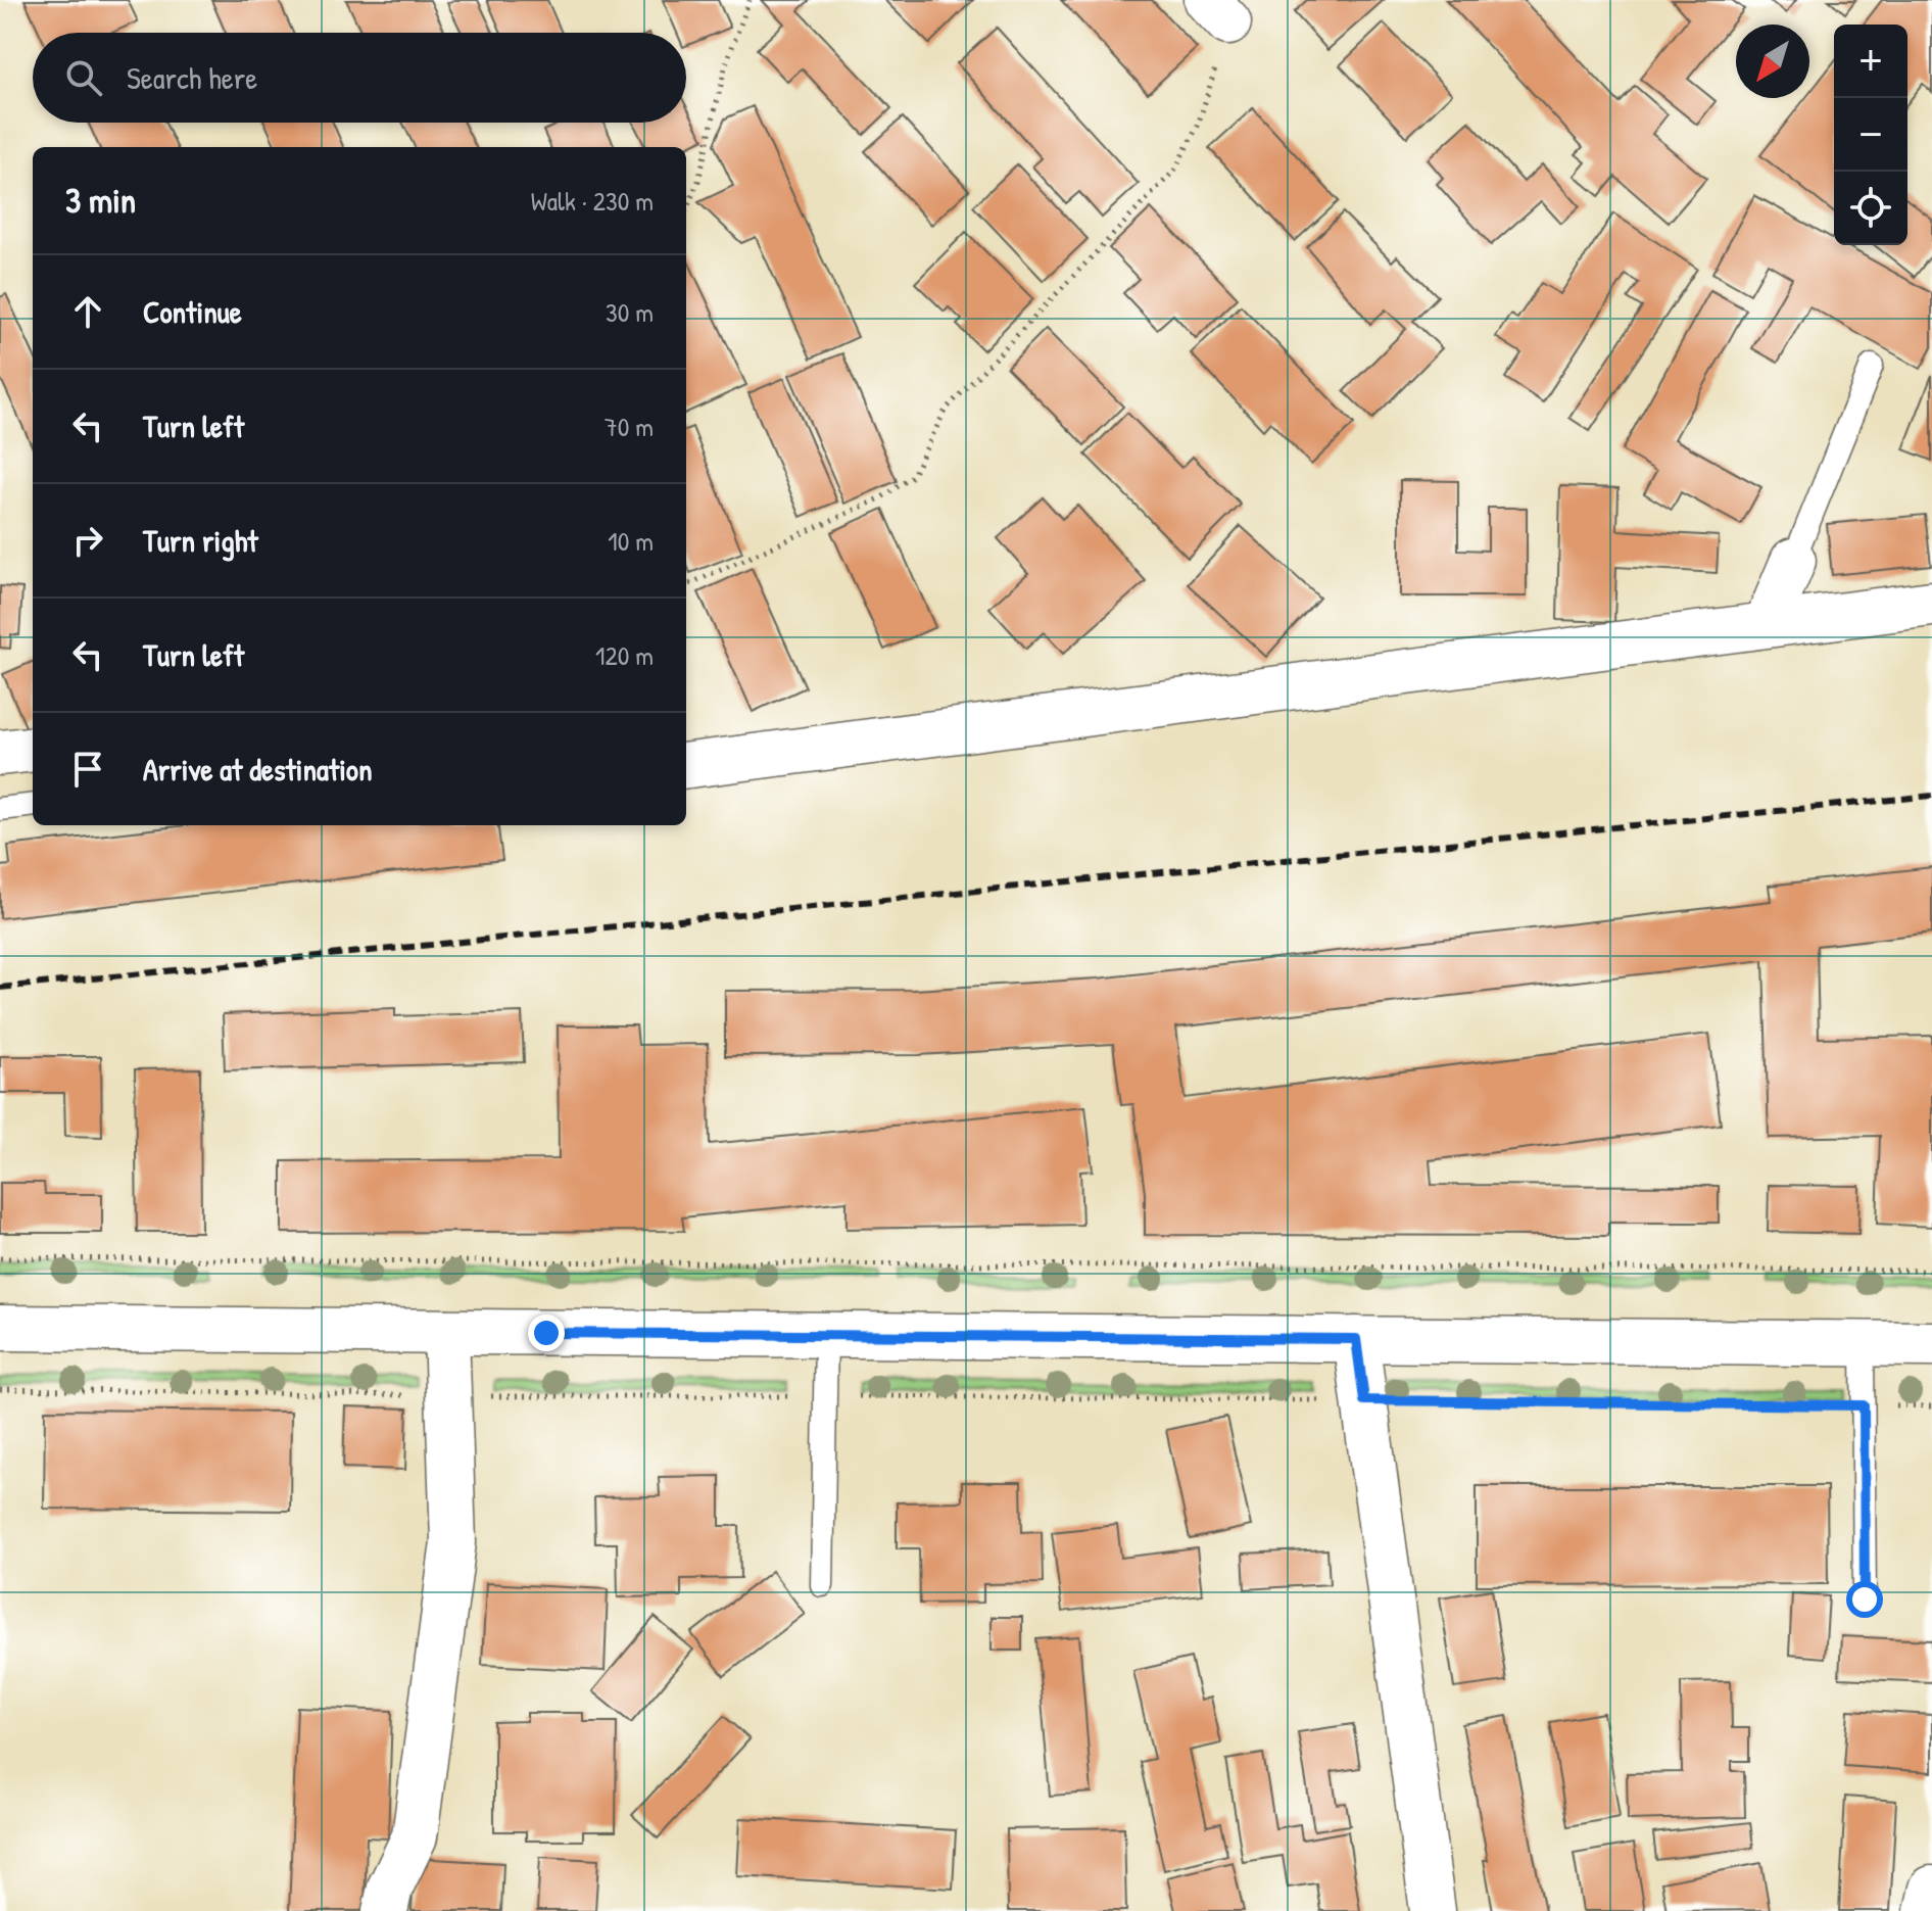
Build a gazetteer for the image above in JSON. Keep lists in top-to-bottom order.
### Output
{
  "north": "bottom left",
  "page": {
    "map_buttons": ["+", "−"],
    "search": "Search here",
    "heading": ["3 min", "Walk · 230 m"],
    "list": [
      ["Continue", "30 m"],
      ["Turn left", "70 m"],
      ["Turn right", "10 m"],
      ["Turn left", "120 m"],
      "Arrive at destination"
    ]
  }
}
